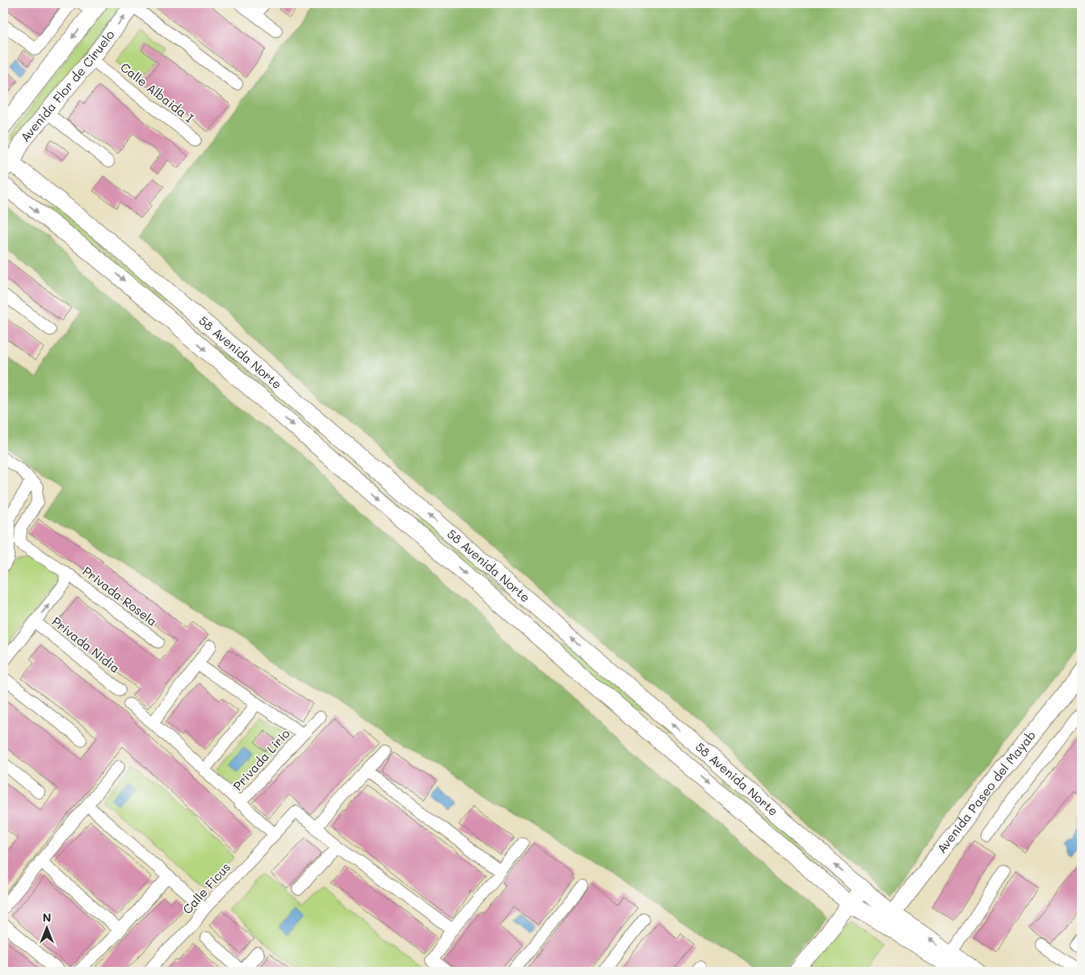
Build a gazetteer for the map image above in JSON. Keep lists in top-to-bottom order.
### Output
{
  "streets": {
    "main road": ["Avenida Flor de Ciruelo", "58 Avenida Norte", "Avenida Paseo del Mayab"],
    "street": [
      "Calle Albaida I",
      "Privada Rosela",
      "Privada Nidia",
      "Privada Lirio",
      "Calle Ficus"
    ]
  },
  "crossings": [
    ["Avenida Flor de Ciruelo", "Calle Albaida I"],
    ["Avenida Flor de Ciruelo", "58 Avenida Norte"],
    ["58 Avenida Norte", "Avenida Paseo del Mayab"],
    ["Privada Lirio", "Calle Ficus"]
  ],
  "north": "top"
}
